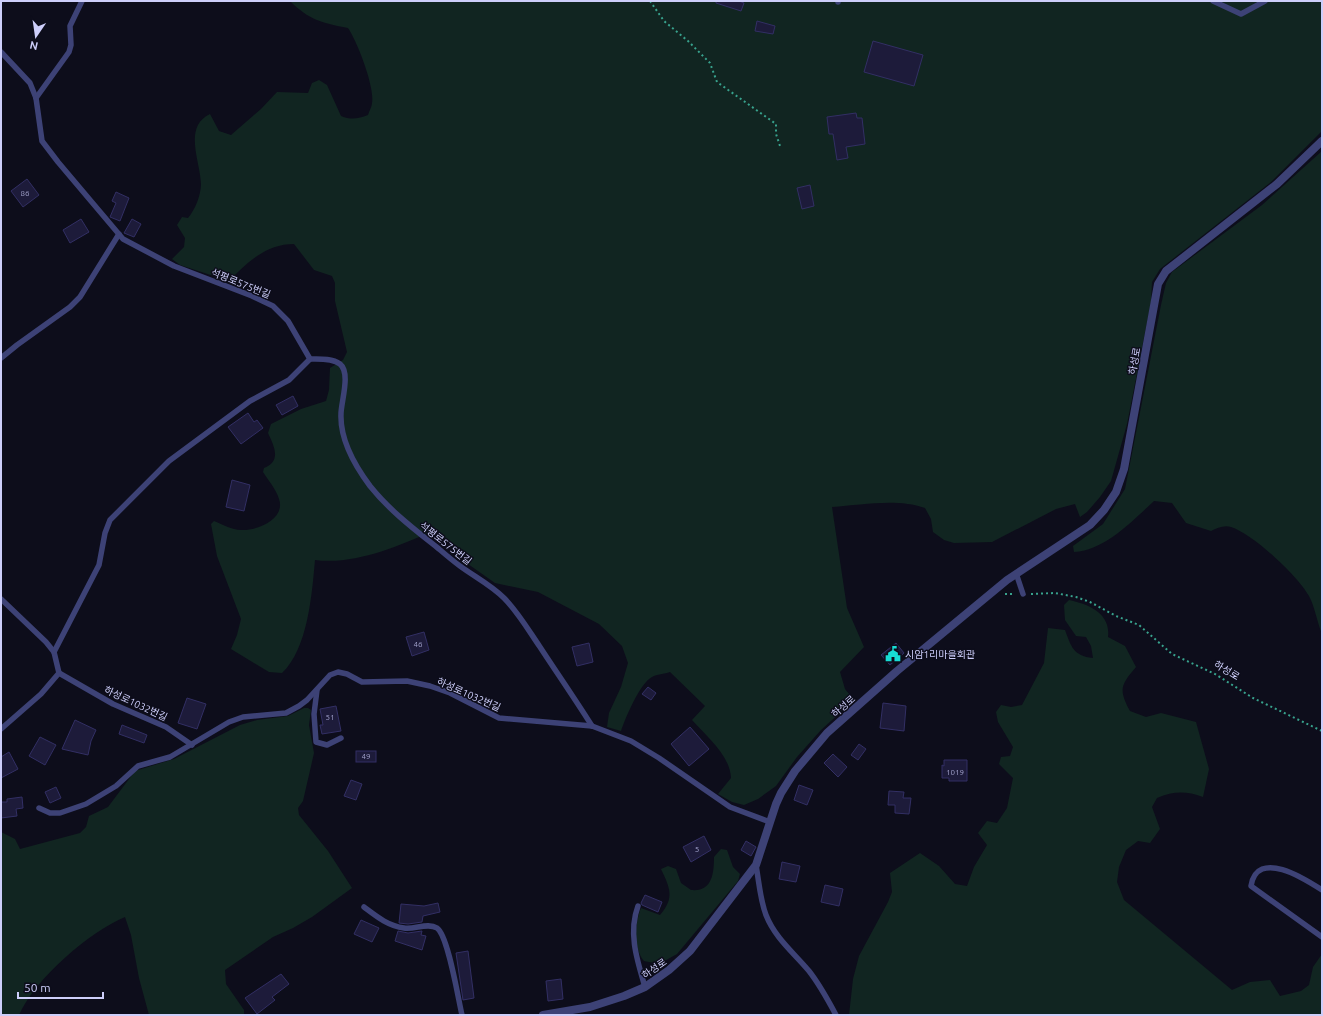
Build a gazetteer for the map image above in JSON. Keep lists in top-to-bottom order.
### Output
{
  "streets": {
    "street": ["하성로"],
    "lane": ["석평로575번길", "하성로1032번길"]
  },
  "crossings": [
    ["석평로575번길", "하성로1032번길"],
    ["하성로", "하성로1032번길"]
  ],
  "places": {
    "public building": ["시암1리마을회관"]
  },
  "house_numbers": [
    "86",
    "46",
    "51",
    "49",
    "1019",
    "5"
  ],
  "scale_bar": "50 m",
  "north": "bottom"
}
